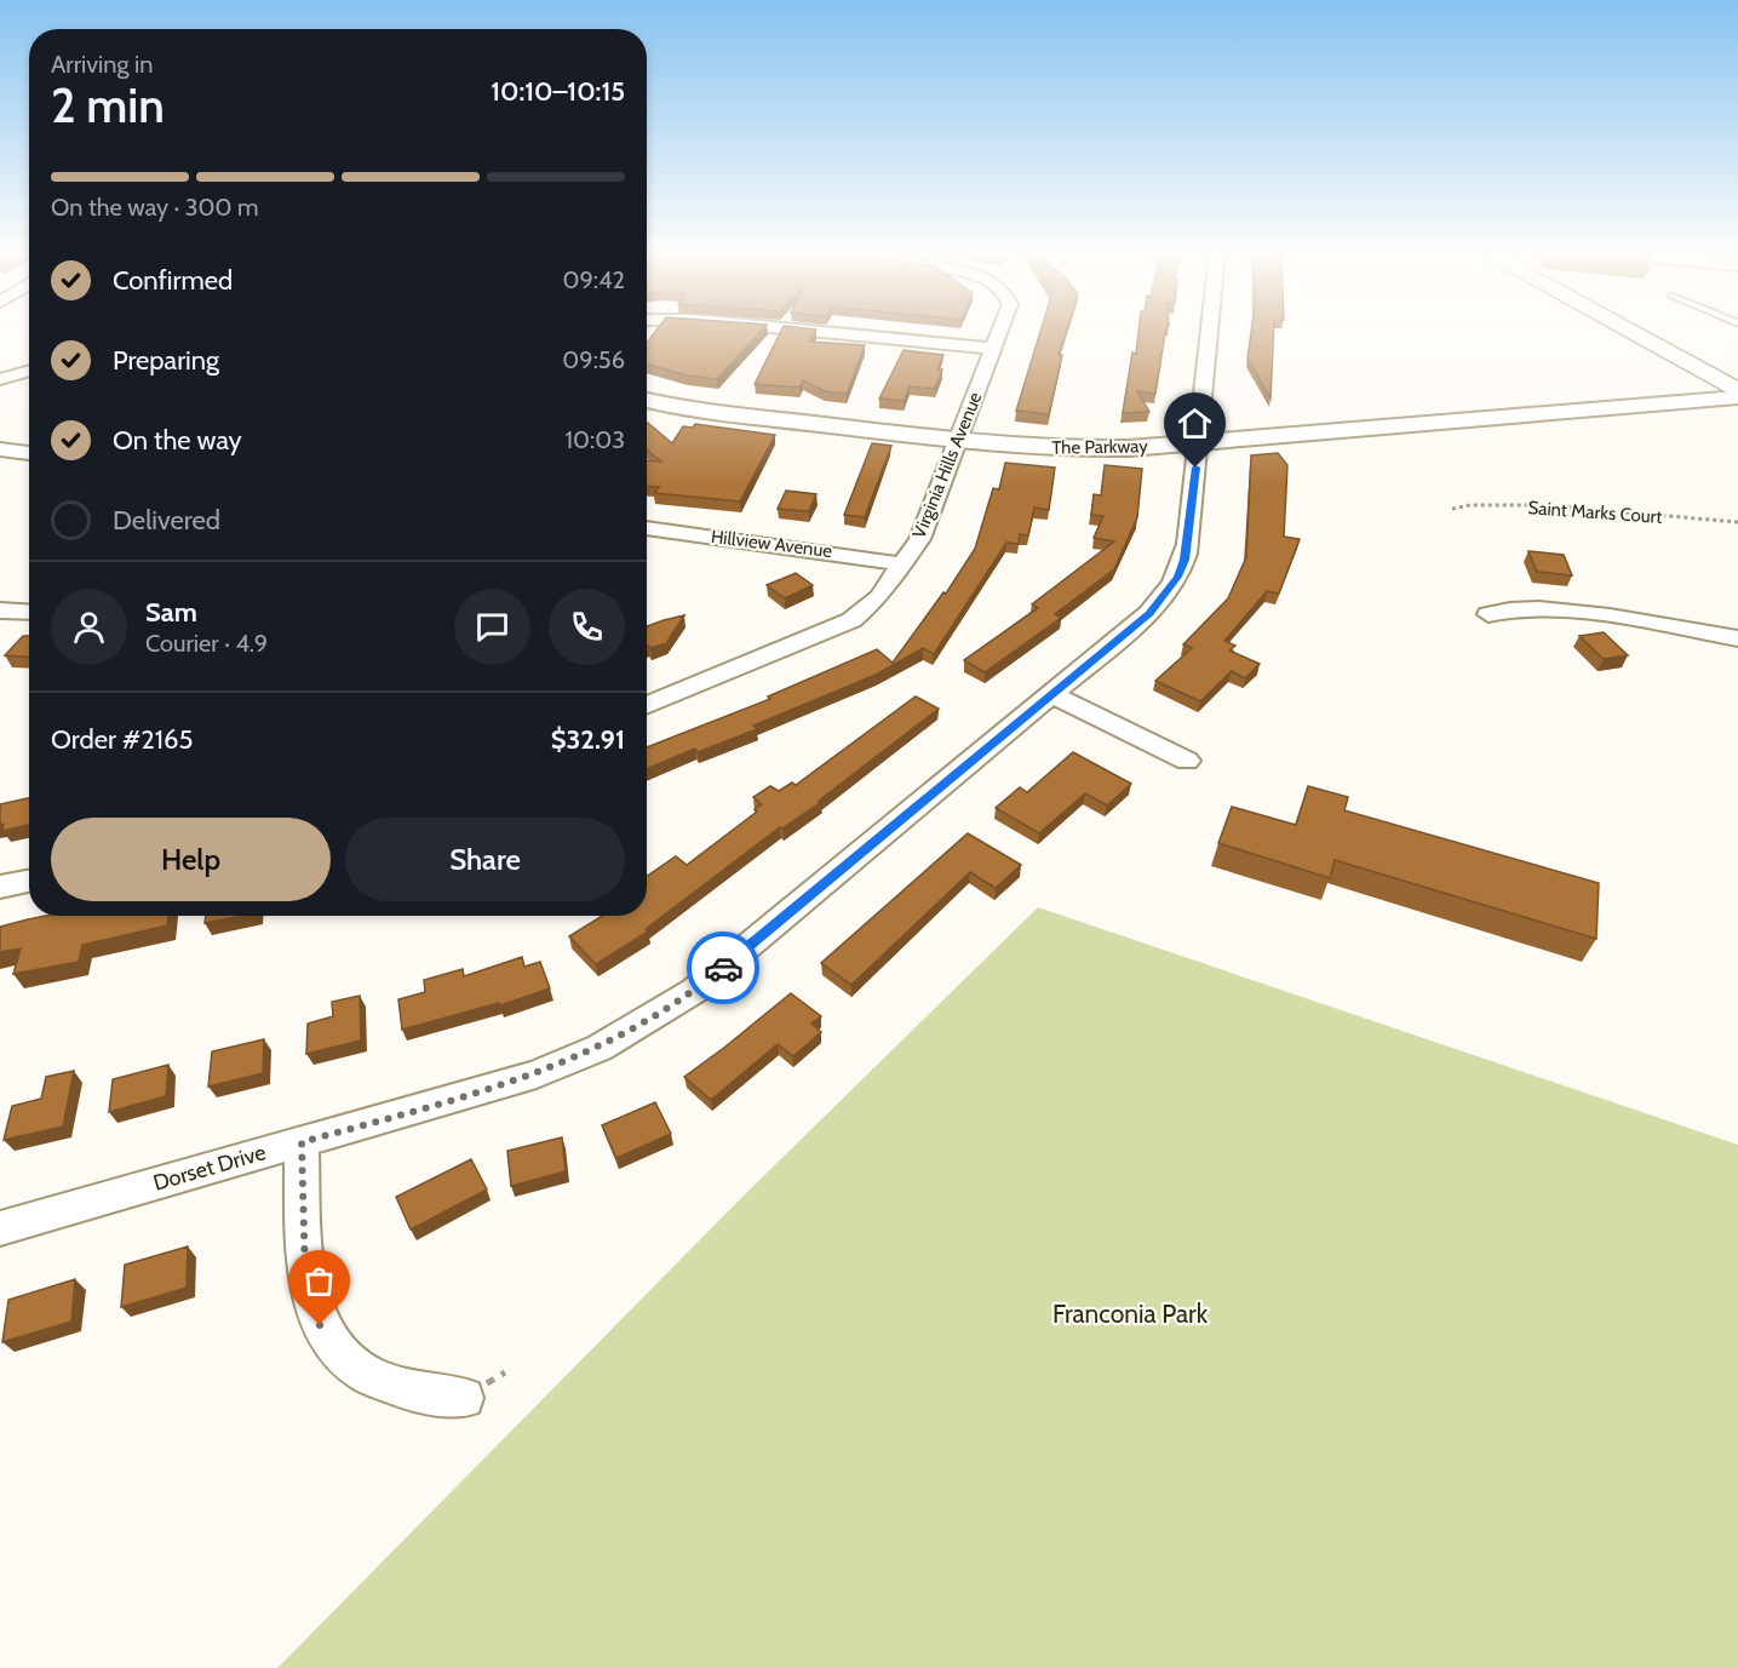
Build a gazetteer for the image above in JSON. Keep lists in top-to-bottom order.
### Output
{
  "streets": {
    "street": [
      "The Parkway",
      "Virginia Hills Avenue",
      "Hillview Avenue",
      "Dorset Drive"
    ],
    "path": ["Saint Marks Court"]
  },
  "crossings": [
    ["The Parkway", "Virginia Hills Avenue"],
    ["The Parkway", "Dorset Drive"],
    ["Virginia Hills Avenue", "Hillview Avenue"]
  ],
  "parks": ["Franconia Park"],
  "page": {
    "heading": ["2 min", "Arriving in", "10:10–10:15"],
    "panel": [
      "Sam",
      "Courier · 4.9",
      "Order #2165",
      "$32.91"
    ],
    "bar": "On the way · 300 m",
    "list": [
      ["Confirmed", "09:42"],
      ["Preparing", "09:56"],
      ["On the way", "10:03"],
      "Delivered"
    ],
    "buttons": ["Help", "Share"]
  }
}
